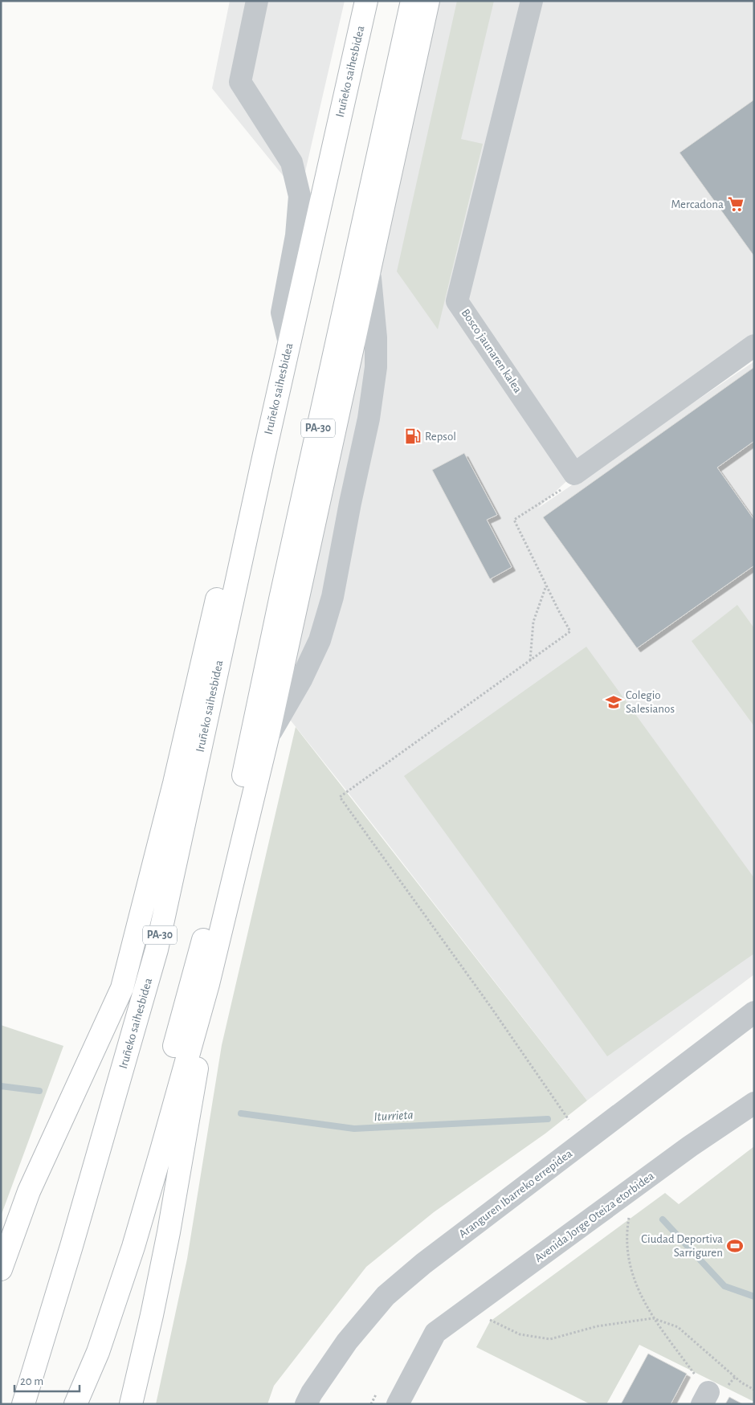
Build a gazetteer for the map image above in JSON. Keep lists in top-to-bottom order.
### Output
{
  "streets": {
    "highway": ["Iruñeko saihesbidea", "PA-30"],
    "street": ["Bosco jaunaren kalea", "Aranguren Ibarreko errepidea", "Avenida Jorge Oteiza etorbidea"]
  },
  "water": ["Iturrieta"],
  "places": {
    "supermarket": ["Mercadona"],
    "fuel station": ["Repsol"],
    "school or university": ["Colegio Salesianos"],
    "sports": ["Ciudad Deportiva Sarriguren"]
  },
  "scale_bar": "20 m"
}
